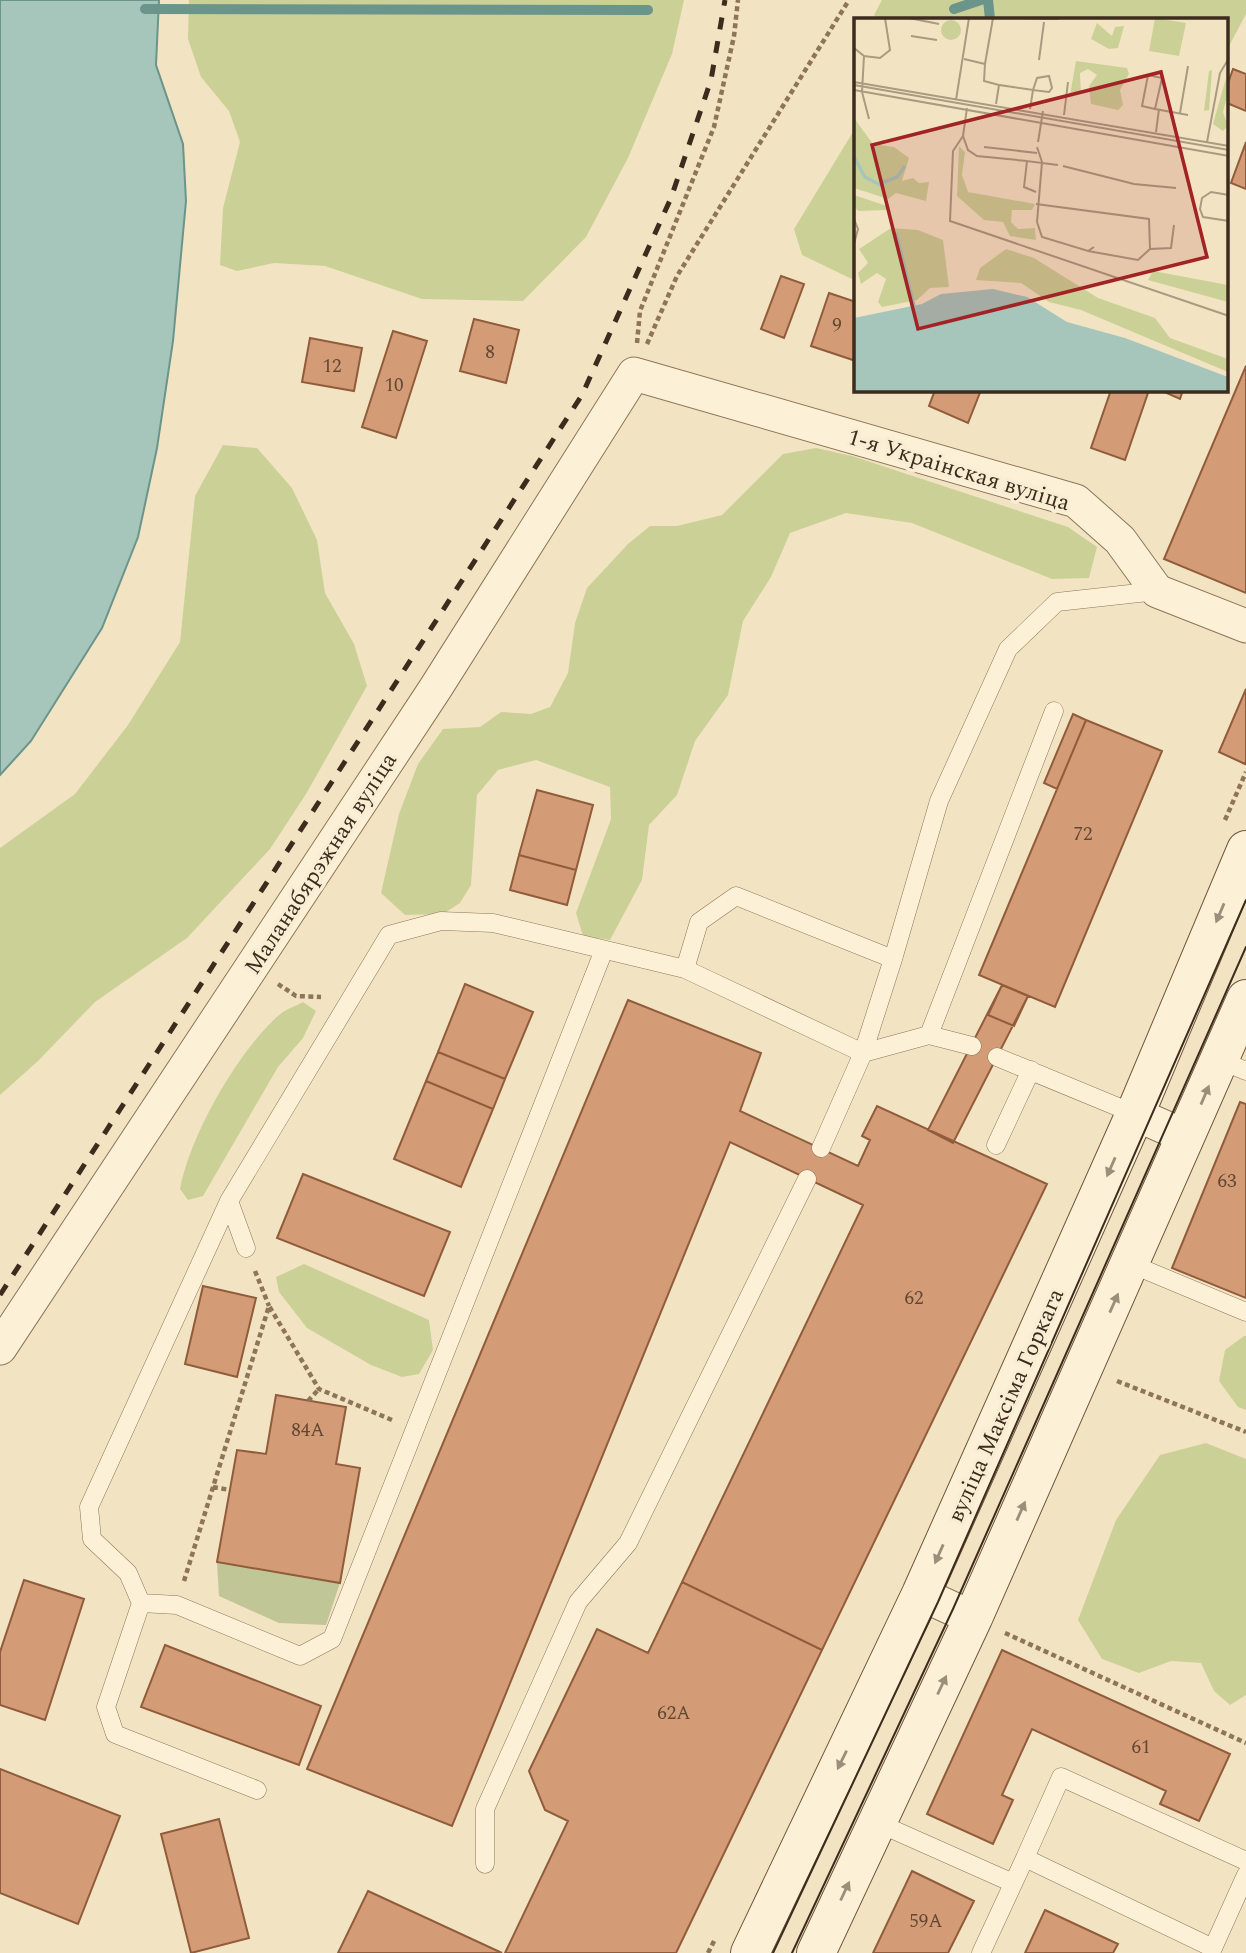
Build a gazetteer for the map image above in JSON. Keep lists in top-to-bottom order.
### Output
{
  "streets": {
    "main road": ["вуліца Максіма Горкага"],
    "street": ["1-я Украінская вуліца", "Маланабярэжная вуліца"]
  },
  "crossings": [
    ["1-я Украінская вуліца", "Маланабярэжная вуліца"]
  ],
  "house_numbers": [
    "9",
    "8",
    "12",
    "10",
    "72",
    "63",
    "62",
    "84А",
    "62А",
    "61",
    "59А"
  ]
}
